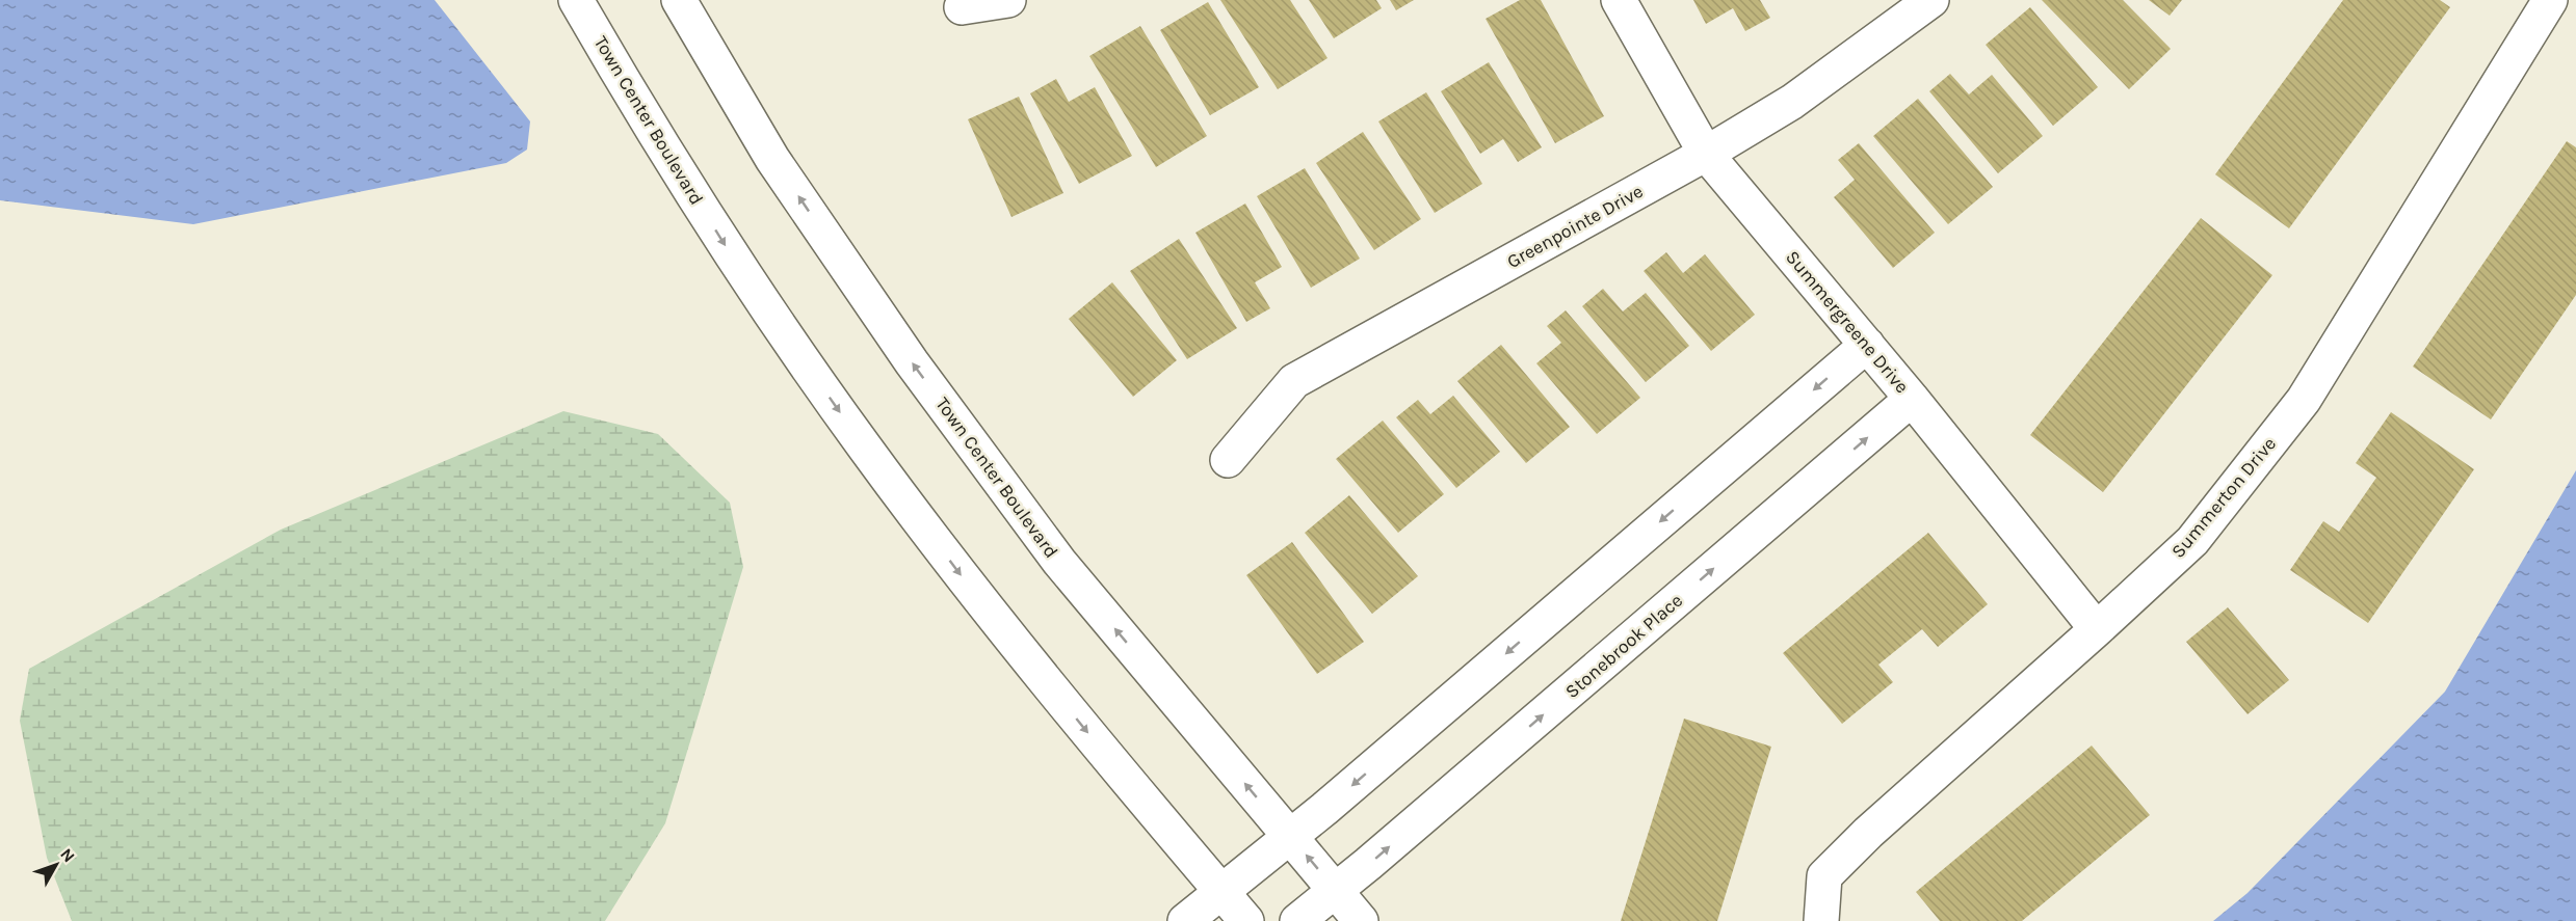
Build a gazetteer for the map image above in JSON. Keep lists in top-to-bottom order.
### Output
{
  "streets": {
    "street": [
      "Town Center Boulevard",
      "Greenpointe Drive",
      "Summergreene Drive",
      "Summerton Drive",
      "Stonebrook Place"
    ]
  },
  "crossings": [
    ["Town Center Boulevard", "Stonebrook Place"],
    ["Greenpointe Drive", "Summergreene Drive"],
    ["Summergreene Drive", "Summerton Drive"],
    ["Summergreene Drive", "Stonebrook Place"]
  ],
  "north": "top right"
}
